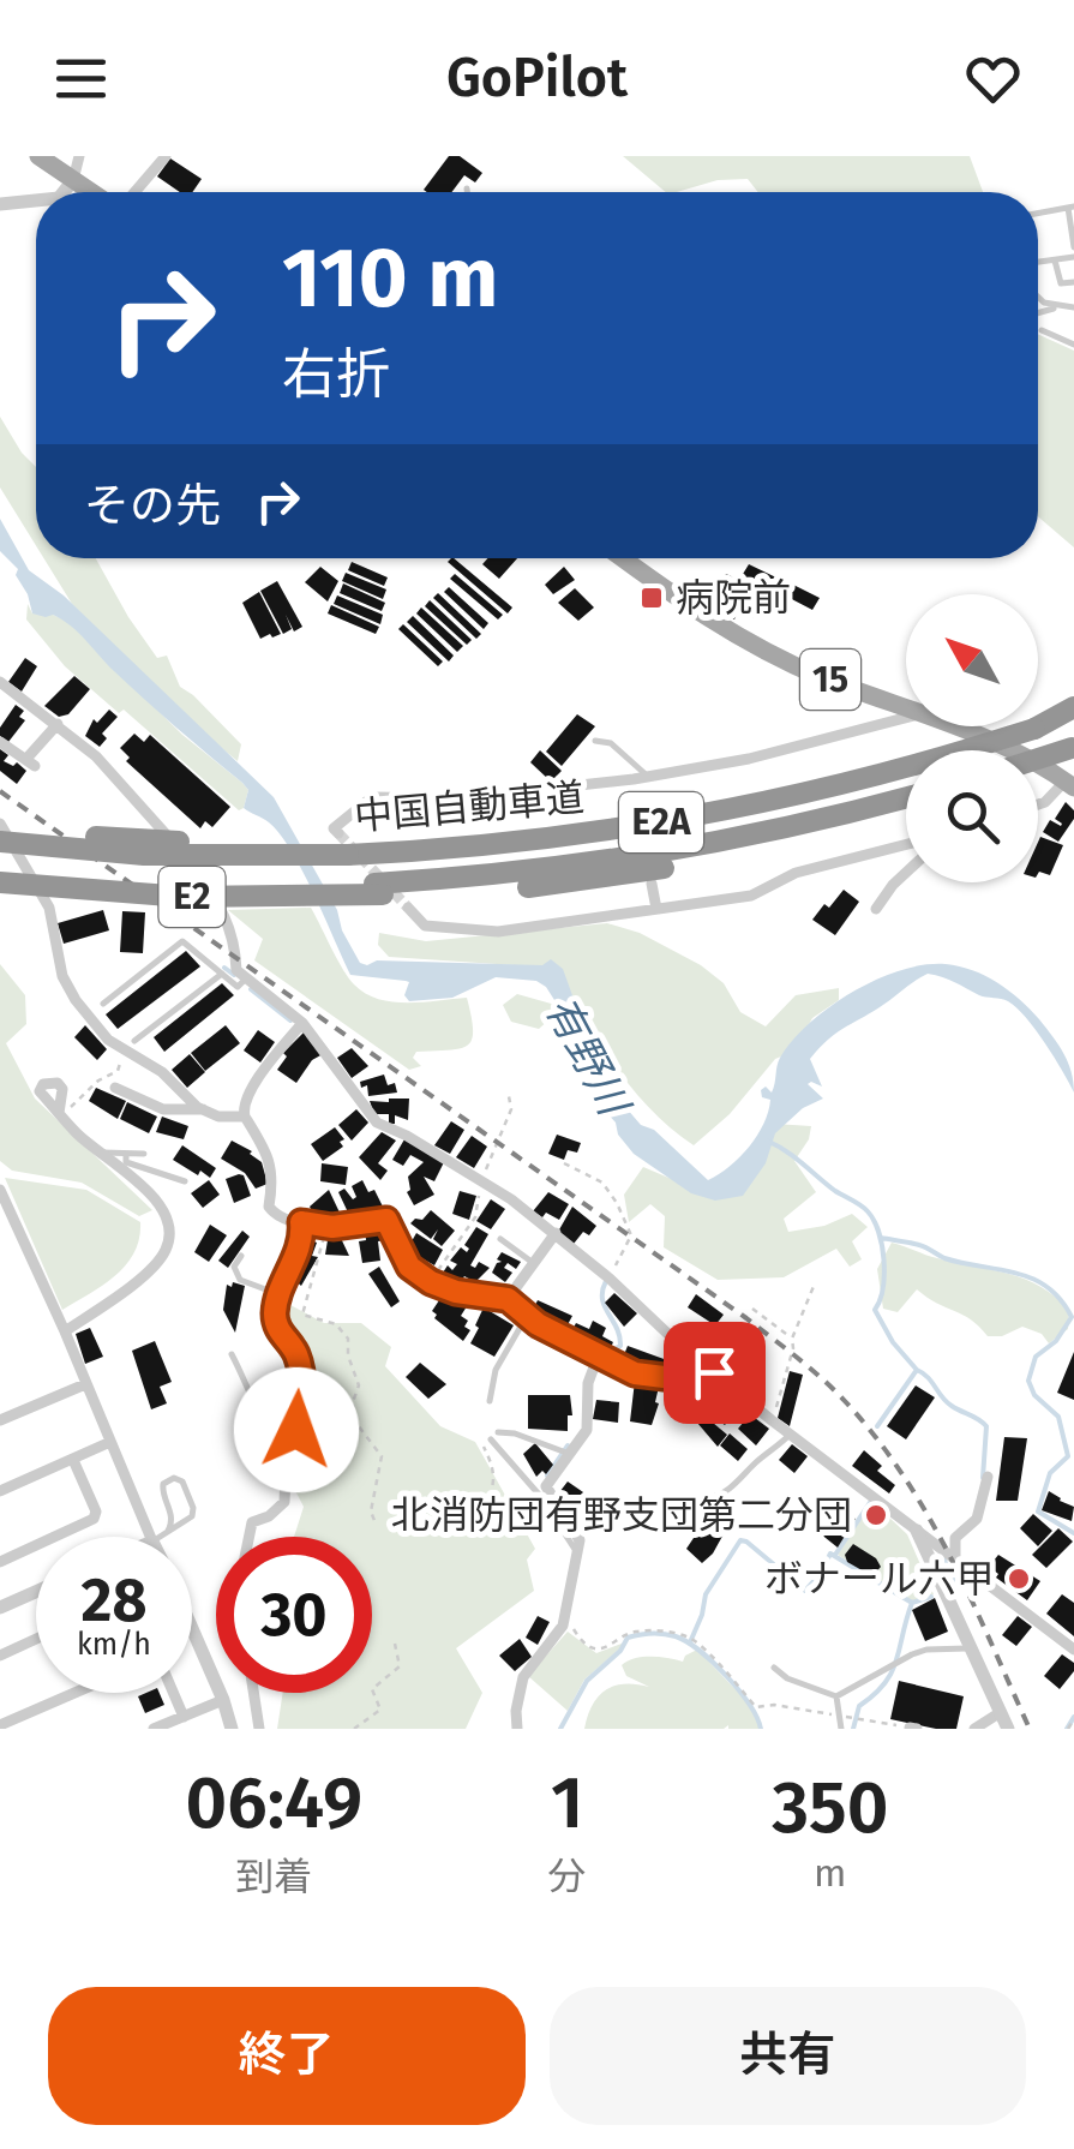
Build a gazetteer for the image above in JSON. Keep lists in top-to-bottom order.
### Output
{
  "streets": {
    "highway": ["中国自動車道", "E2A", "E2"],
    "main road": ["15"]
  },
  "crossings": [
    ["中国自動車道", "E2"]
  ],
  "water": ["有野川"],
  "places": {
    "transit": ["病院前"],
    "other": ["北消防団有野支団第二分団", "ボナール六甲"]
  },
  "north": "top left",
  "page": {
    "header": "GoPilot",
    "turn": ["110 m", "右折"],
    "then": "その先",
    "speed": "28 km/h",
    "limit": "30",
    "eta": [
      "06:49",
      "到着",
      "1",
      "分",
      "350",
      "m"
    ],
    "buttons": ["終了", "共有"]
  }
}
